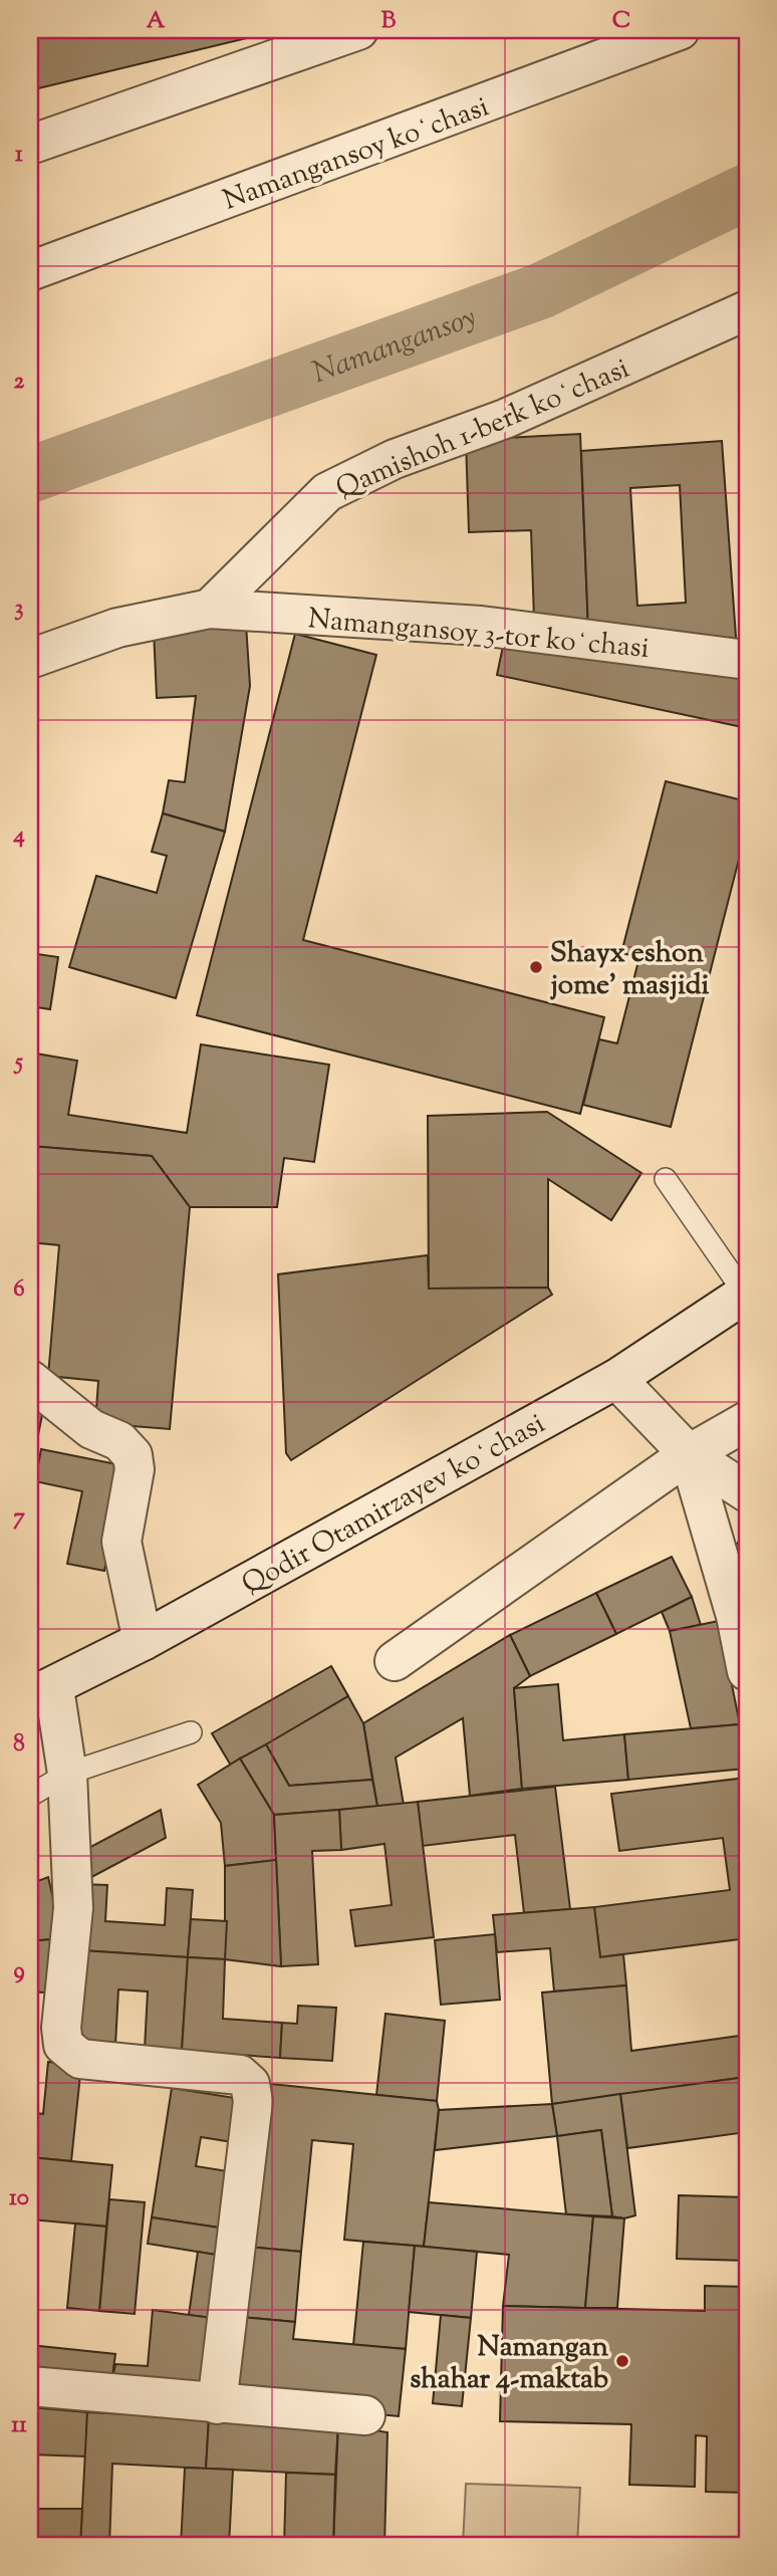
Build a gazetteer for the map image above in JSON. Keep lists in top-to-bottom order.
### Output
{
  "streets": {
    "street": [
      "Namangansoy koʻchasi",
      "Qamishoh 1-berk koʻchasi",
      "Namangansoy 3-tor koʻchasi",
      "Qodir Otamirzayev koʻchasi"
    ]
  },
  "crossings": [
    ["Qamishoh 1-berk koʻchasi", "Namangansoy 3-tor koʻchasi"]
  ],
  "water": ["Namangansoy"],
  "places": ["Shayx eshon jome’ masjidi", "Namangan shahar 4-maktab"],
  "grid": {
    "columns": ["A", "B", "C"],
    "rows": [
      "1",
      "2",
      "3",
      "4",
      "5",
      "6",
      "7",
      "8",
      "9",
      "10",
      "11"
    ]
  }
}
